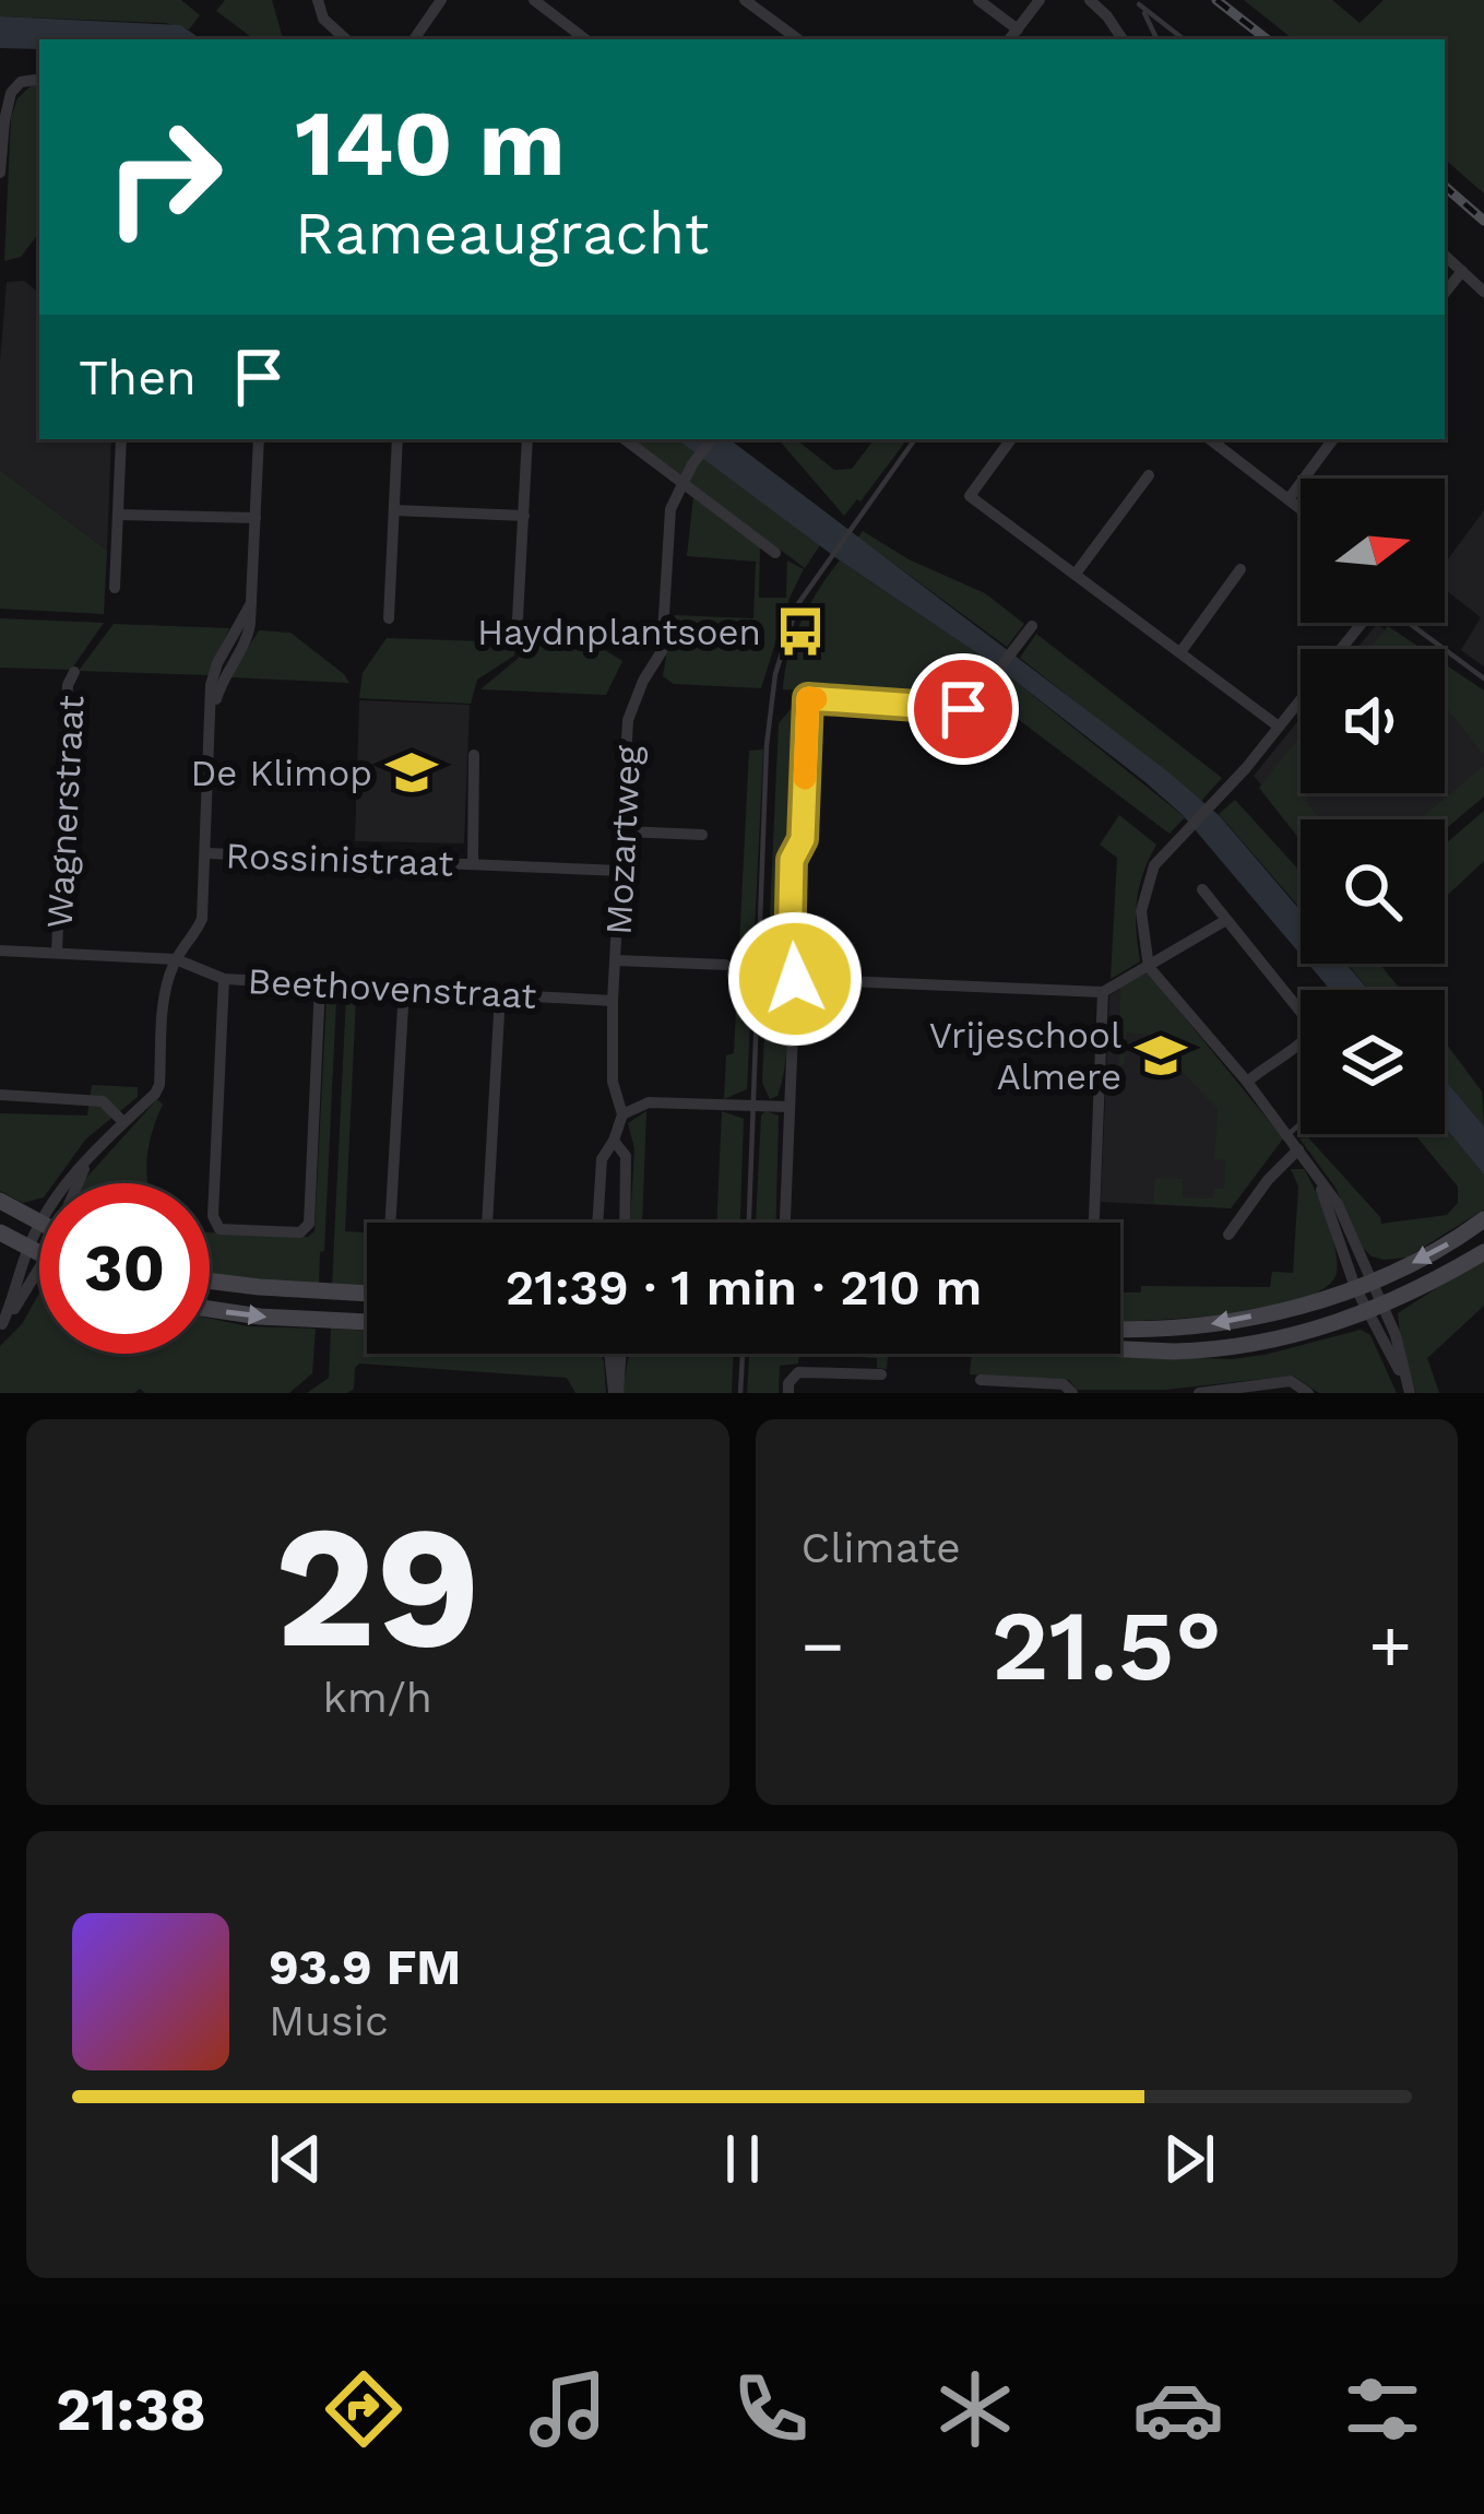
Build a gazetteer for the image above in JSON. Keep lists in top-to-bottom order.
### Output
{
  "streets": {
    "street": [
      "Wagnerstraat",
      "Mozartweg",
      "Rossinistraat",
      "Beethovenstraat"
    ]
  },
  "crossings": [
    ["Wagnerstraat", "Beethovenstraat"],
    ["Mozartweg", "Rossinistraat"],
    ["Mozartweg", "Beethovenstraat"]
  ],
  "places": {
    "bus stop": ["Haydnplantsoen"],
    "school or university": ["De Klimop", "Vrijeschool Almere"]
  },
  "north": "right",
  "page": {
    "turn": ["140 m", "Rameaugracht"],
    "then": "Then",
    "limit": "30",
    "trip": "21:39 · 1 min · 210 m",
    "tile": [
      ["29", "km/h"],
      "Climate"
    ],
    "heat": ["−", "21.5°", "+"],
    "song": ["93.9 FM", "Music"],
    "tabs": "21:38"
  }
}
